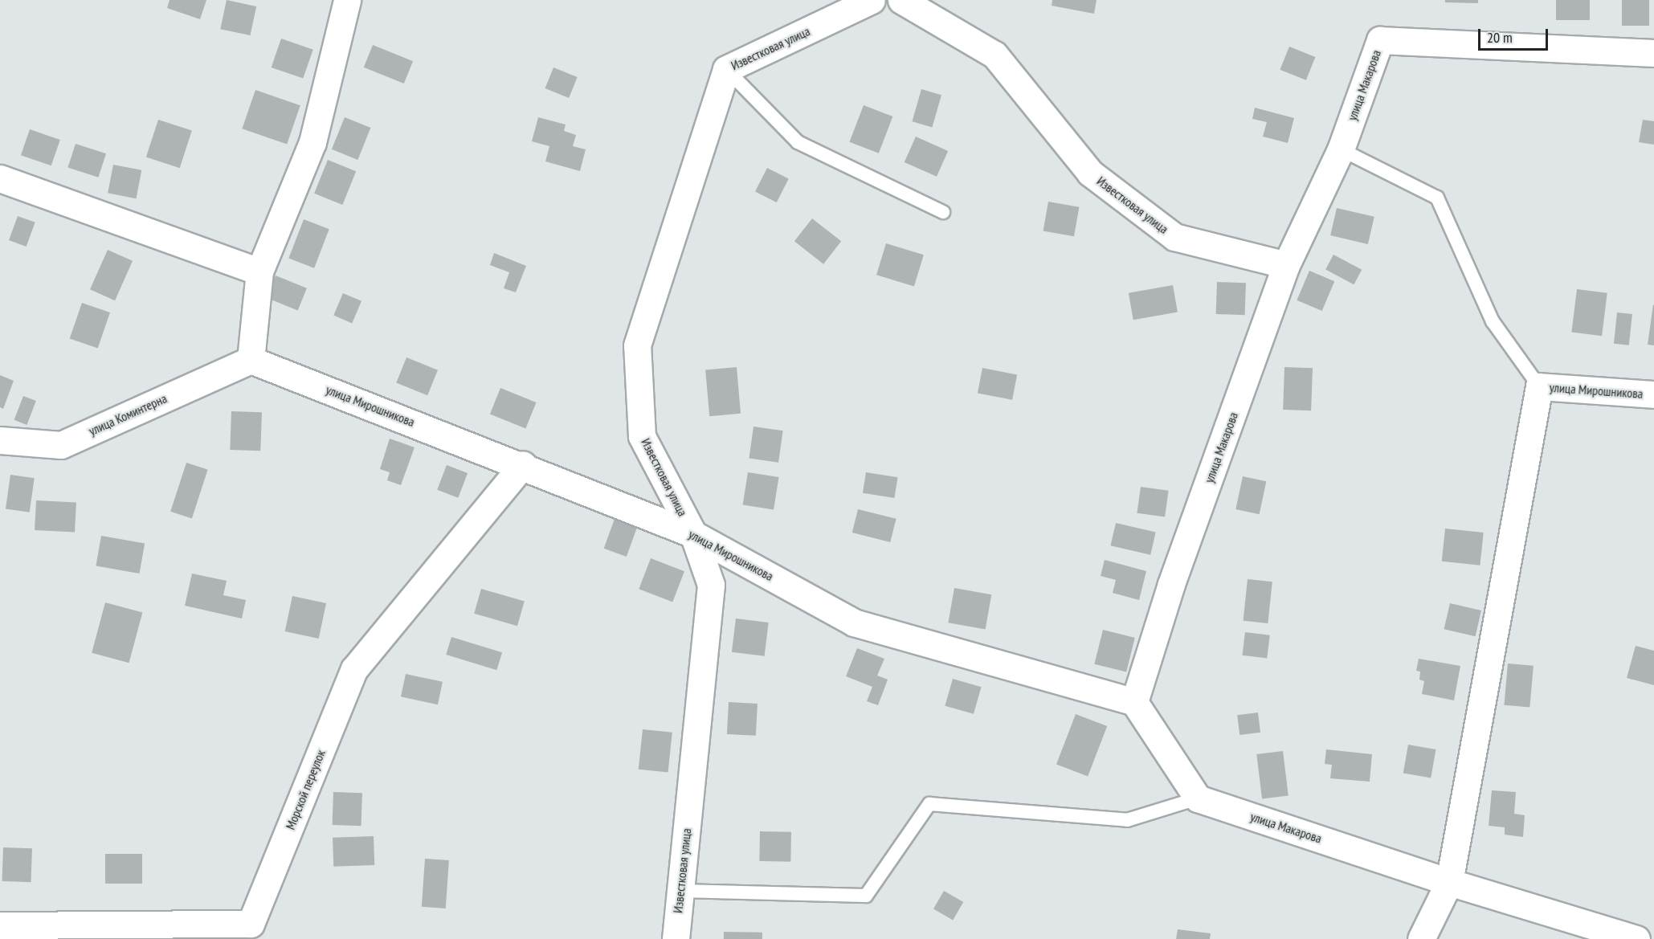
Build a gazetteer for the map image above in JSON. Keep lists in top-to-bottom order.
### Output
{
  "streets": {
    "street": [
      "Известковая улица",
      "улица Макарова",
      "улица Мирошникова",
      "улица Коминтерна",
      "Морской переулок"
    ]
  },
  "crossings": [
    ["Известковая улица", "улица Макарова"],
    ["Известковая улица", "улица Мирошникова"],
    ["улица Макарова", "улица Мирошникова"],
    ["улица Мирошникова", "улица Коминтерна"],
    ["улица Мирошникова", "Морской переулок"]
  ],
  "scale_bar": "20 m"
}
